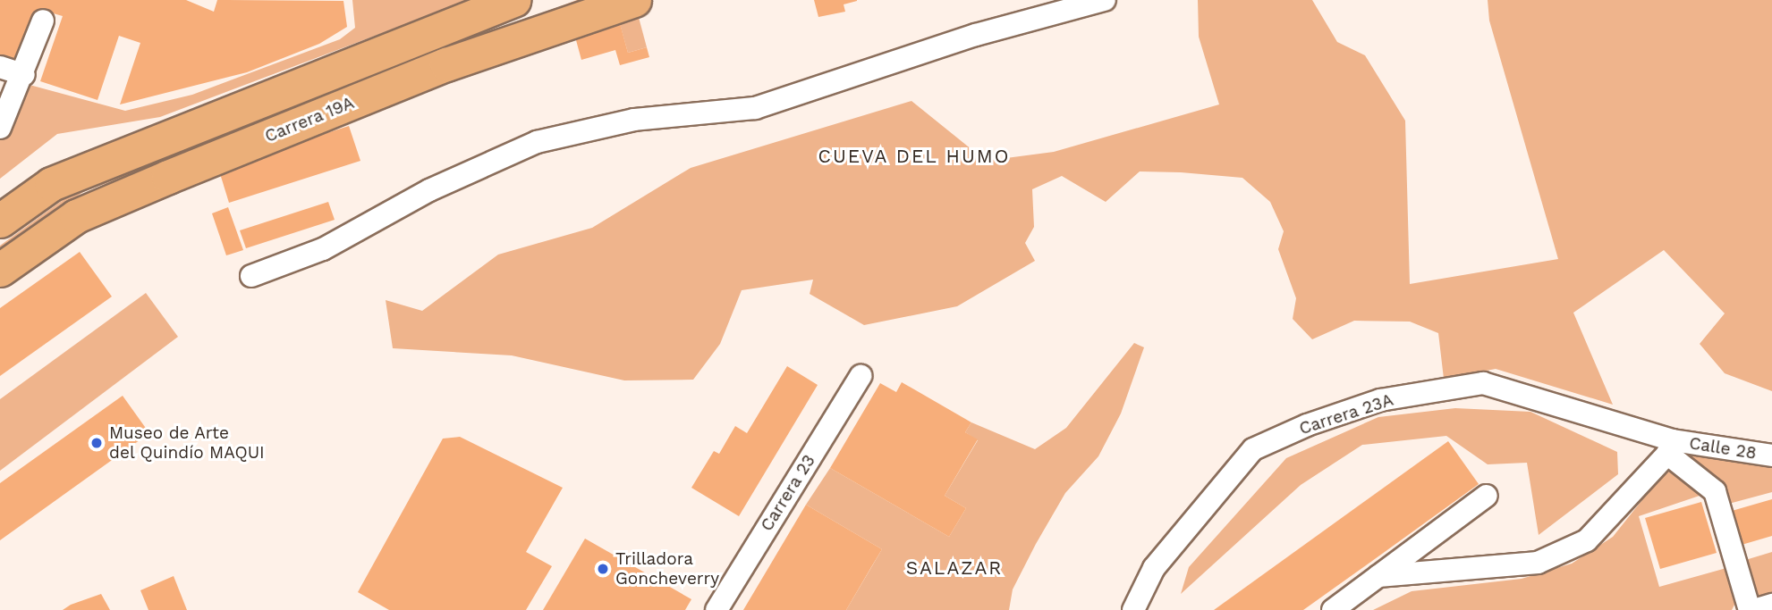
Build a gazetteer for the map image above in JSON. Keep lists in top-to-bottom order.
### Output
{
  "streets": {
    "main road": ["Carrera 19A"],
    "street": ["Carrera 23A", "Calle 28", "Carrera 23"]
  },
  "crossings": [
    ["Carrera 23A", "Calle 28"]
  ],
  "districts": ["CUEVA DEL HUMO", "SALAZAR"],
  "places": ["Museo de Arte del Quindío MAQUI", "Trilladora Goncheverry"]
}
